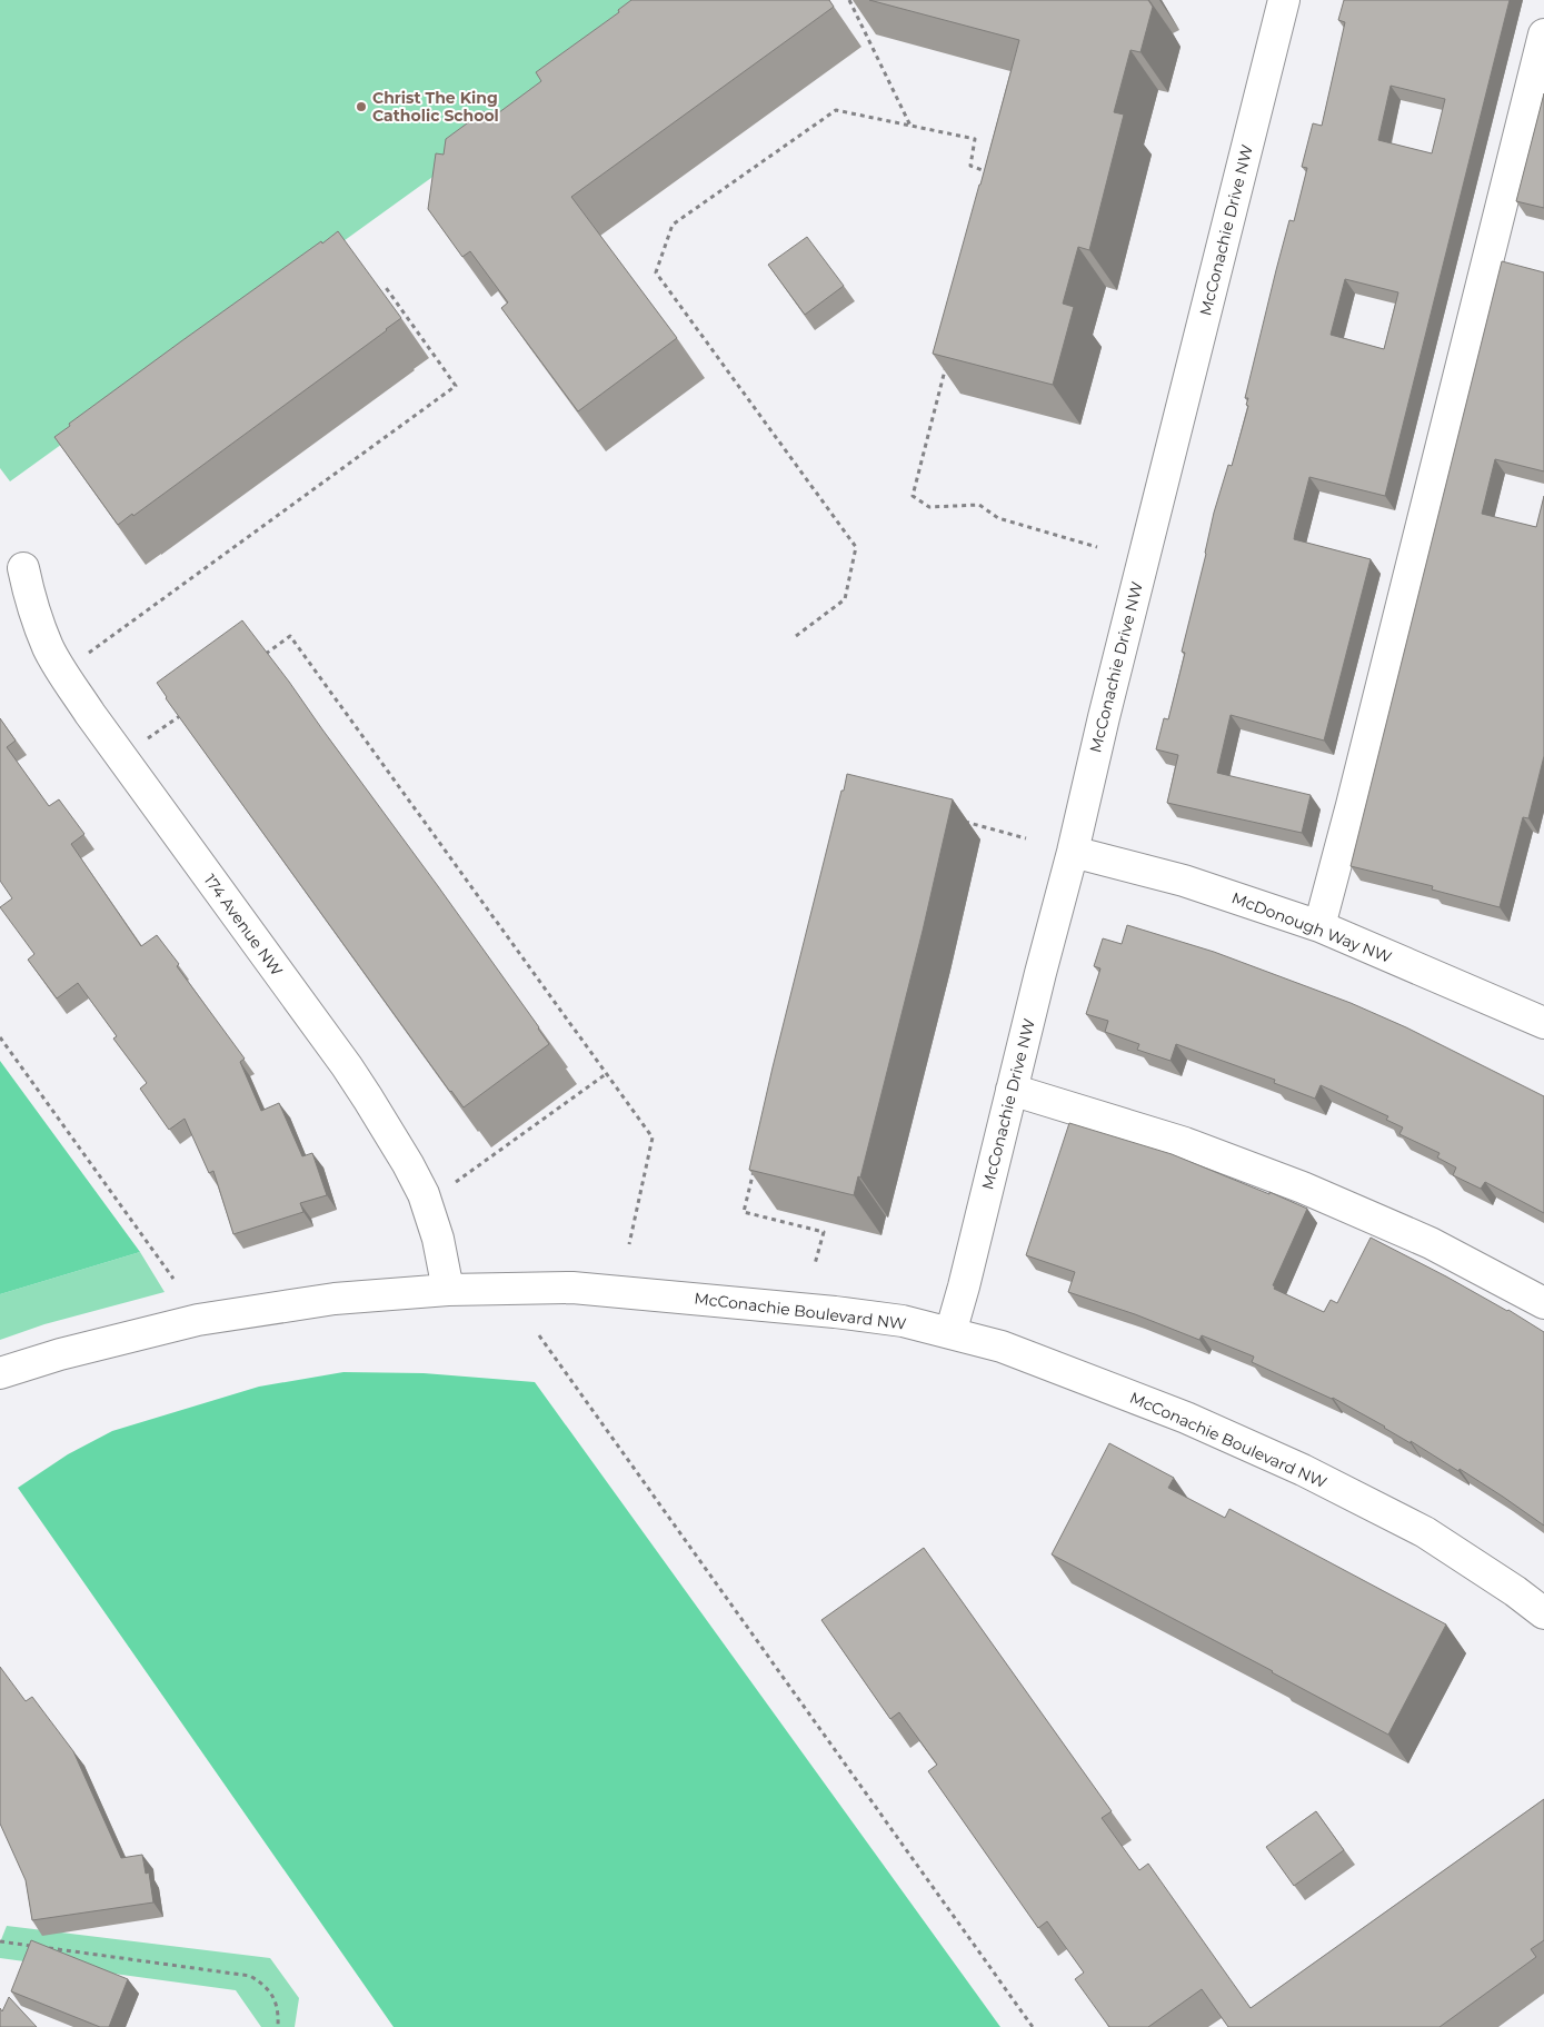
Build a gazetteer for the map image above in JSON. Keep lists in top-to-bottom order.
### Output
{
  "streets": {
    "street": [
      "McConachie Drive NW",
      "174 Avenue NW",
      "McDonough Way NW",
      "McConachie Boulevard NW"
    ]
  },
  "crossings": [
    ["McConachie Drive NW", "McDonough Way NW"],
    ["McConachie Drive NW", "McConachie Boulevard NW"],
    ["174 Avenue NW", "McConachie Boulevard NW"]
  ],
  "places": ["Christ The King Catholic School"]
}
